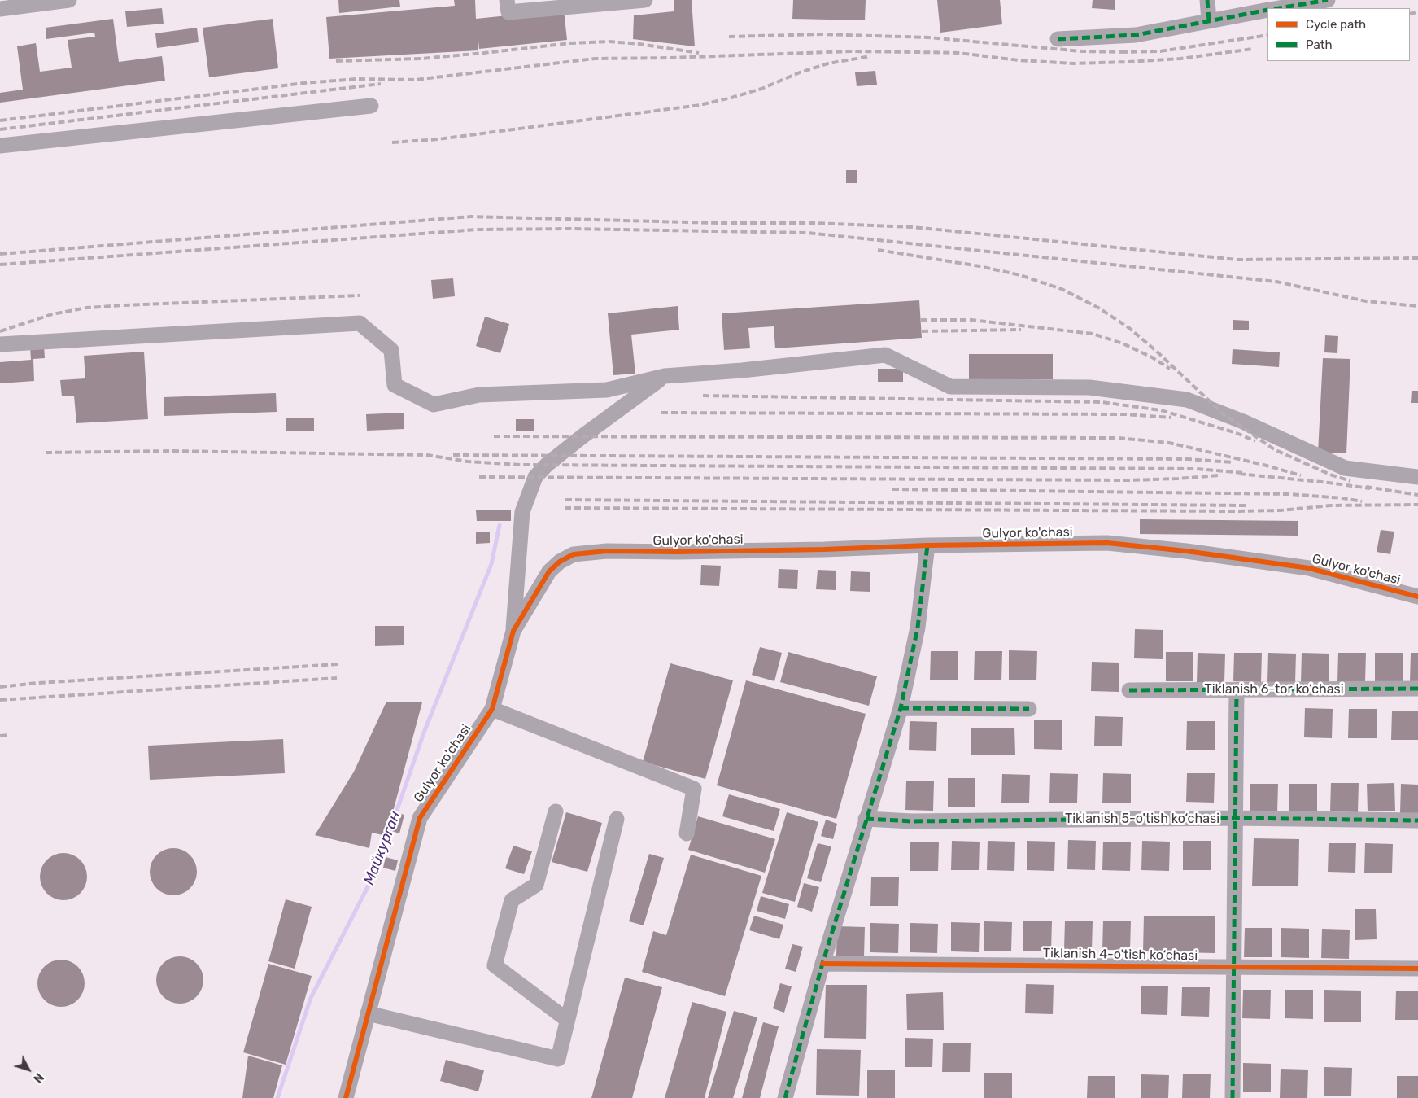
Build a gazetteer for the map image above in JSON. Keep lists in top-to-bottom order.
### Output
{
  "streets": {
    "street": [
      "Gulyor ko'chasi",
      "Tiklanish 6-tor ko‘chasi",
      "Tiklanish 5-o'tish ko‘chasi",
      "Tiklanish 4-o'tish ko‘chasi"
    ]
  },
  "water": ["Майкурган"],
  "legend": ["Cycle path", "Path"],
  "north": "bottom right"
}
